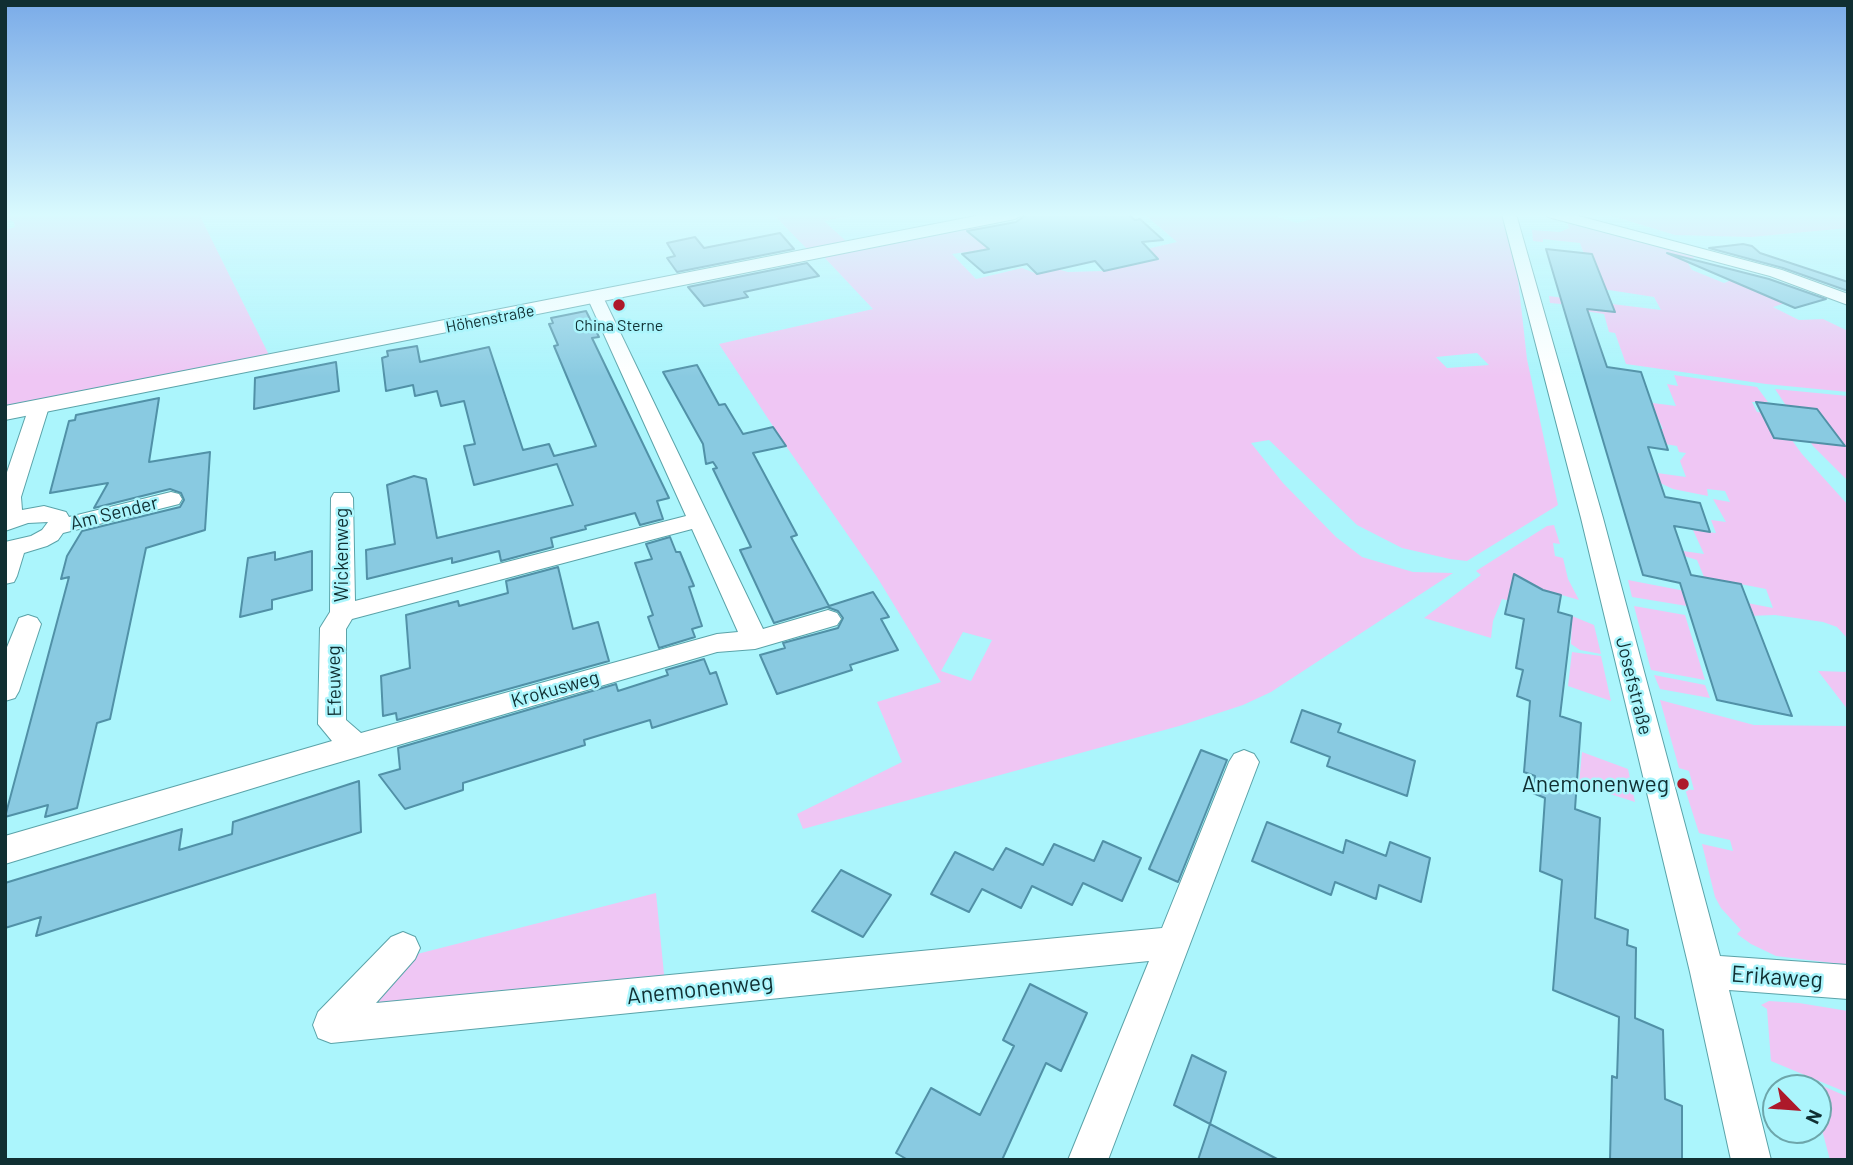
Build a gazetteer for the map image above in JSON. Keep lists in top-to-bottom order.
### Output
{
  "streets": {
    "street": [
      "Höhenstraße",
      "Am Sender",
      "Wickenweg",
      "Efeuweg",
      "Josefstraße",
      "Krokusweg",
      "Erikaweg",
      "Anemonenweg"
    ]
  },
  "crossings": [
    ["Höhenstraße", "Am Sender"],
    ["Wickenweg", "Efeuweg"],
    ["Efeuweg", "Krokusweg"],
    ["Josefstraße", "Erikaweg"]
  ],
  "places": ["China Sterne", "Anemonenweg"],
  "north": "bottom right"
}
